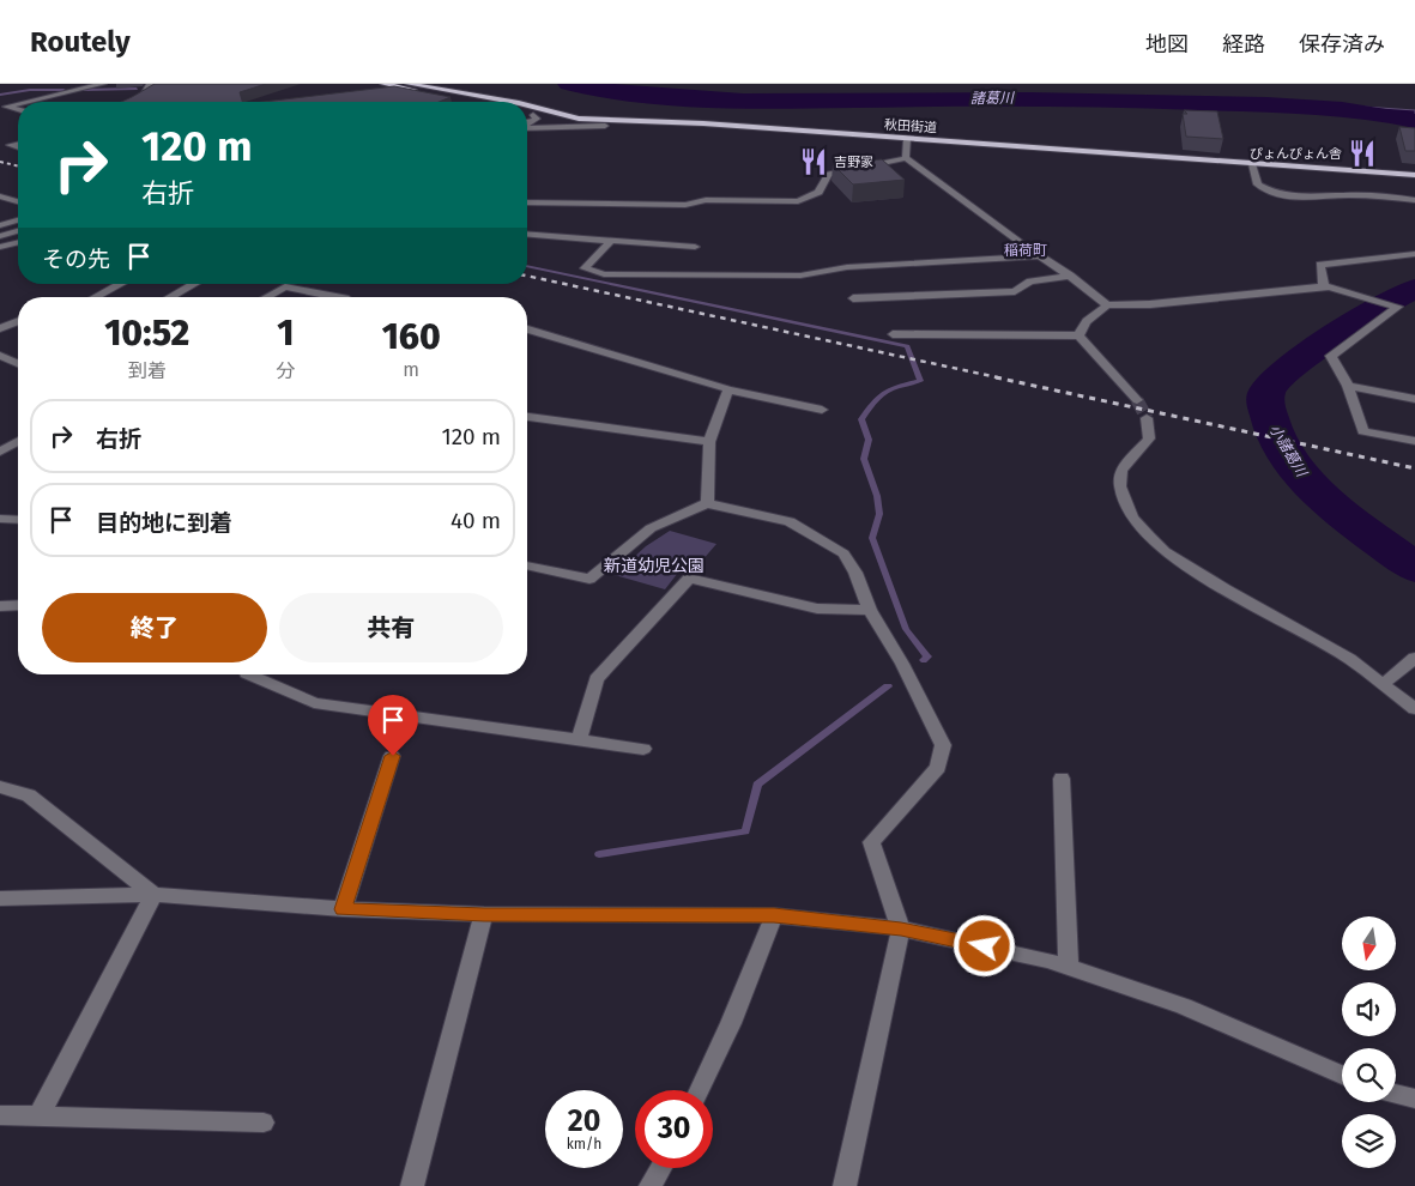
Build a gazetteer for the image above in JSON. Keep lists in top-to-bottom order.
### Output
{
  "streets": {
    "main road": ["秋田街道"]
  },
  "districts": ["稲荷町"],
  "water": ["諸葛川", "小諸葛川"],
  "parks": ["新道幼児公園"],
  "places": {
    "restaurant": ["ぴょんぴょん舎", "吉野家"]
  },
  "north": "bottom",
  "page": {
    "header": "Routely",
    "nav": ["地図", "経路", "保存済み"],
    "turn": ["120 m", "右折"],
    "then": "その先",
    "eta": [
      "10:52",
      "到着",
      "1",
      "分",
      "160",
      "m"
    ],
    "list": [
      {
        "name": "右折",
        "value": "120 m"
      },
      {
        "name": "目的地に到着",
        "value": "40 m"
      }
    ],
    "buttons": ["終了", "共有"],
    "speed": "20 km/h",
    "limit": "30"
  }
}
